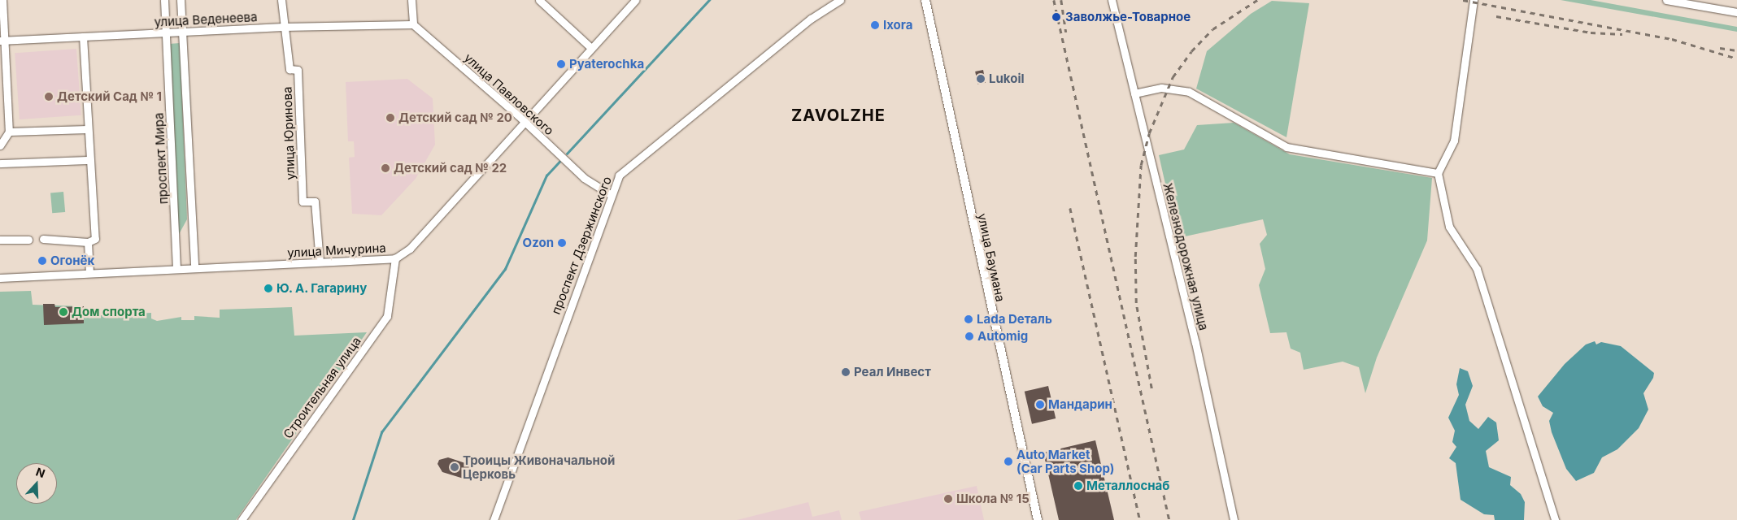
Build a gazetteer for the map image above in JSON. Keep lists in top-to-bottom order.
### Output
{
  "streets": {
    "main road": ["улица Баумана"],
    "street": [
      "улица Веденеева",
      "улица Павловского",
      "улица Юринова",
      "проспект Мира",
      "проспект Дзержинского",
      "улица Мичурина",
      "Железнодорожная улица",
      "Строительная улица"
    ]
  },
  "crossings": [
    ["улица Веденеева", "улица Павловского"],
    ["улица Веденеева", "улица Юринова"],
    ["улица Веденеева", "проспект Мира"],
    ["улица Павловского", "проспект Дзержинского"],
    ["улица Павловского", "улица Мичурина"],
    ["улица Юринова", "улица Мичурина"],
    ["проспект Мира", "улица Мичурина"],
    ["улица Мичурина", "Строительная улица"]
  ],
  "districts": ["ZAVOLZHE"],
  "places": [
    "Заволжье-Товарное",
    "Ixora",
    "Pyaterochka",
    "Lukoil",
    "Детский Сад № 1",
    "Детский сад № 20",
    "Детский сад № 22",
    "Ozon",
    "Огонёк",
    "Ю. А. Гагарину",
    "Дом спорта",
    "Lada Dеталь",
    "Automig",
    "Реал Инвест",
    "Мандарин",
    "Auto Market (Car Parts Shop)",
    "Троицы Живоначальной Церковь",
    "Металлоснаб",
    "Школа № 15"
  ],
  "north": "top"
}
